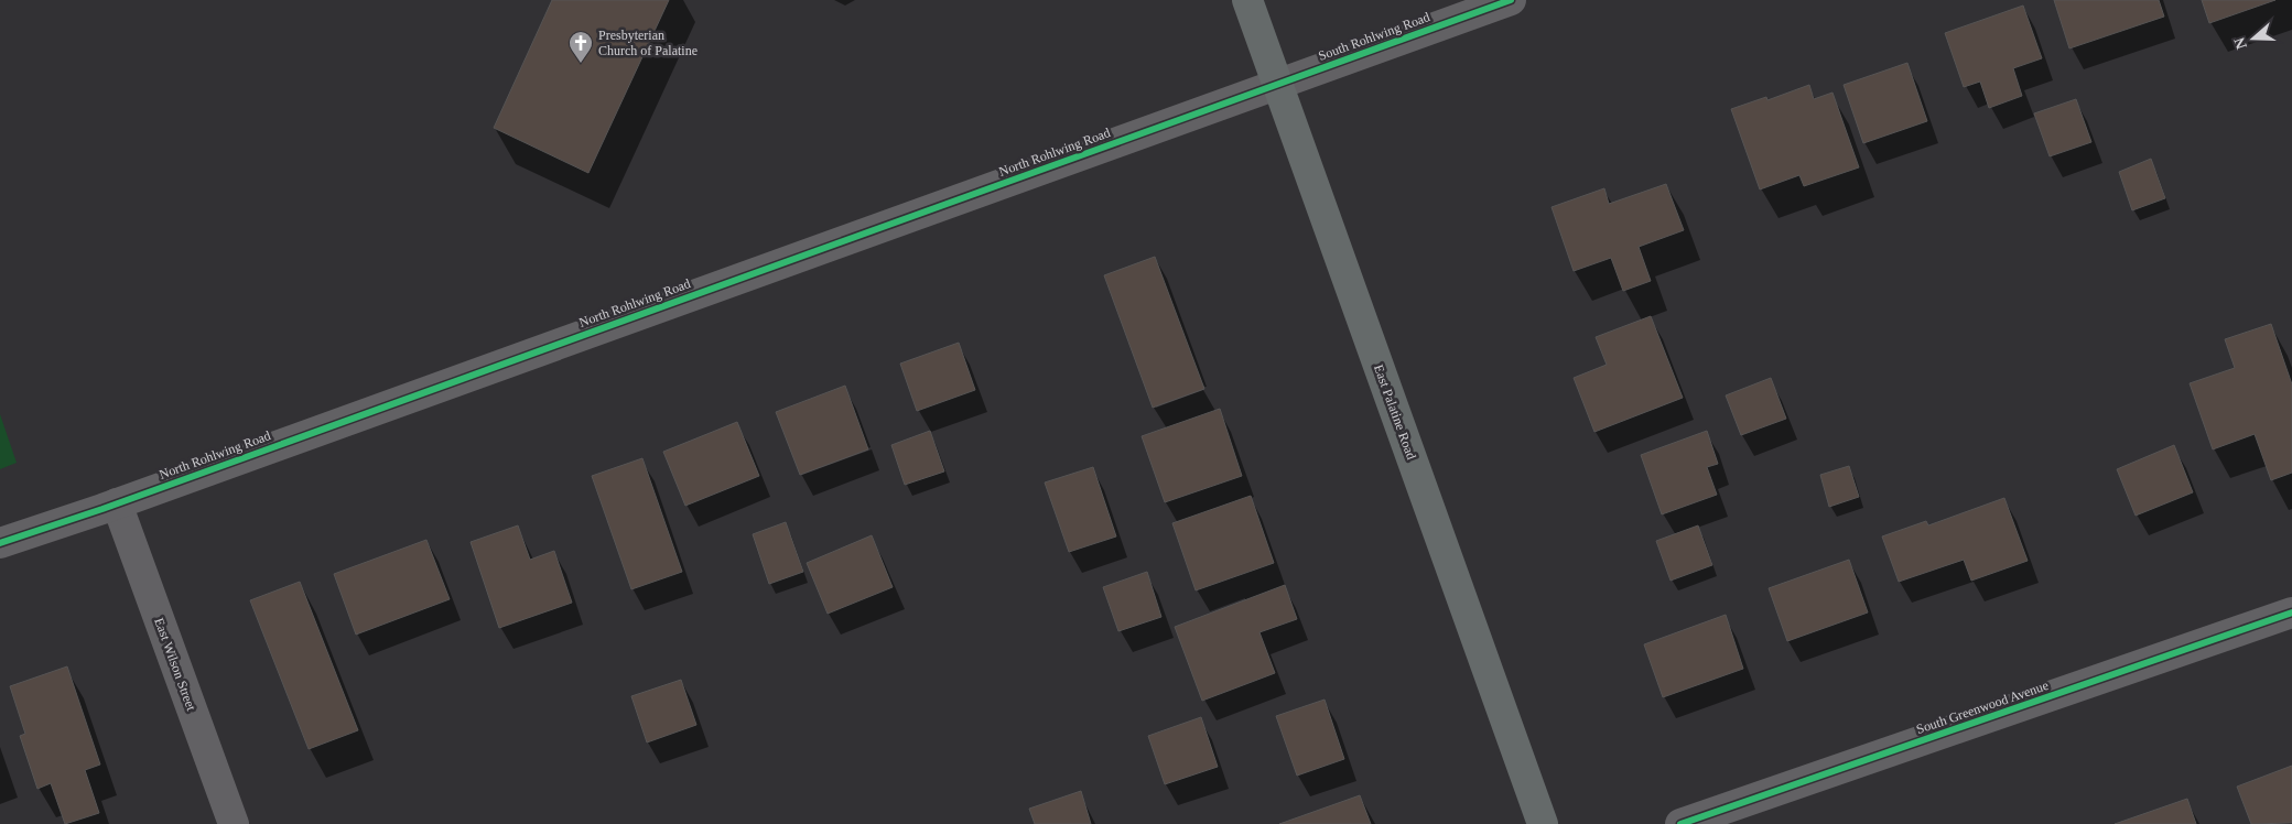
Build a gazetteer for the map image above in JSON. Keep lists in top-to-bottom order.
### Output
{
  "streets": {
    "main road": ["East Palatine Road"],
    "street": [
      "South Rohlwing Road",
      "North Rohlwing Road",
      "East Wilson Street",
      "South Greenwood Avenue"
    ]
  },
  "crossings": [
    ["South Rohlwing Road", "North Rohlwing Road"],
    ["South Rohlwing Road", "East Palatine Road"],
    ["North Rohlwing Road", "East Palatine Road"],
    ["North Rohlwing Road", "East Wilson Street"]
  ],
  "places": {
    "church": ["Presbyterian Church of Palatine"]
  },
  "north": "left"
}
